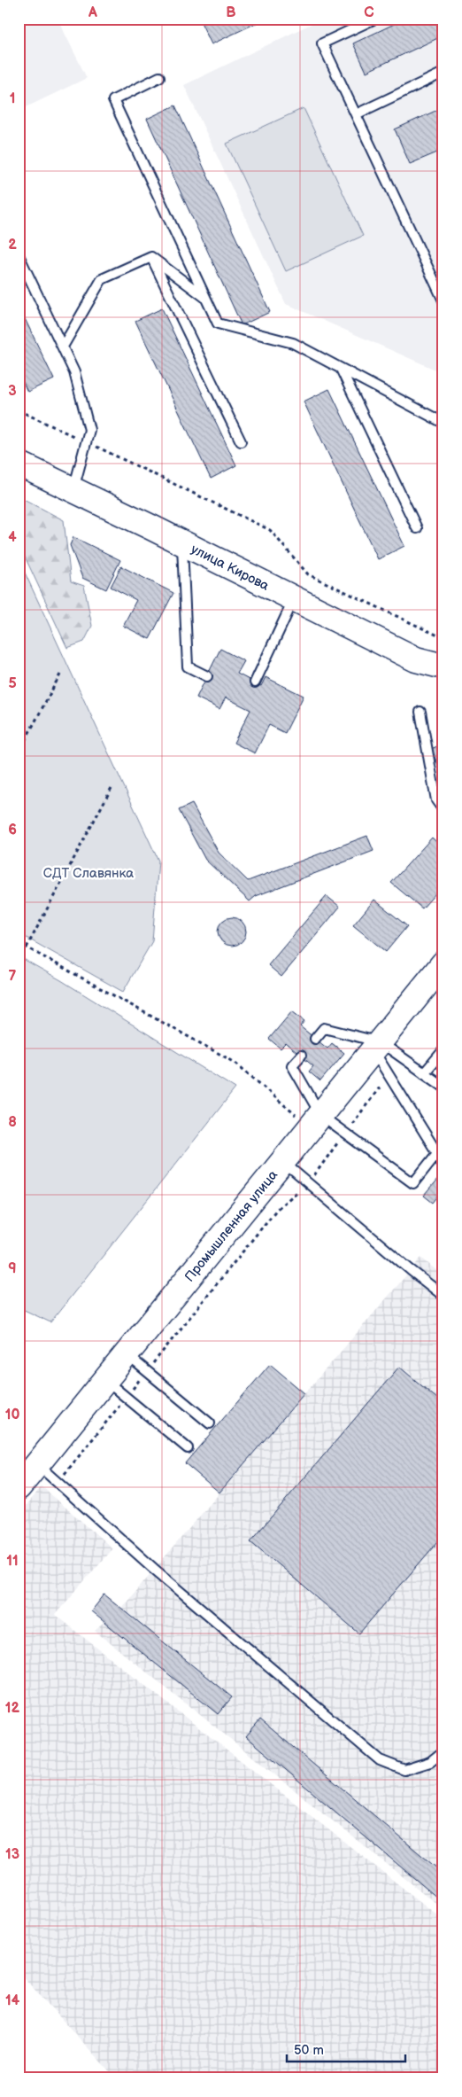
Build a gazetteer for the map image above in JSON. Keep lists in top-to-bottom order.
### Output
{
  "streets": {
    "main road": ["улица Кирова", "Промышленная улица"]
  },
  "parks": ["СДТ Славянка"],
  "scale_bar": "50 m",
  "grid": {
    "columns": ["A", "B", "C"],
    "rows": [
      "1",
      "2",
      "3",
      "4",
      "5",
      "6",
      "7",
      "8",
      "9",
      "10",
      "11",
      "12",
      "13",
      "14"
    ]
  }
}
